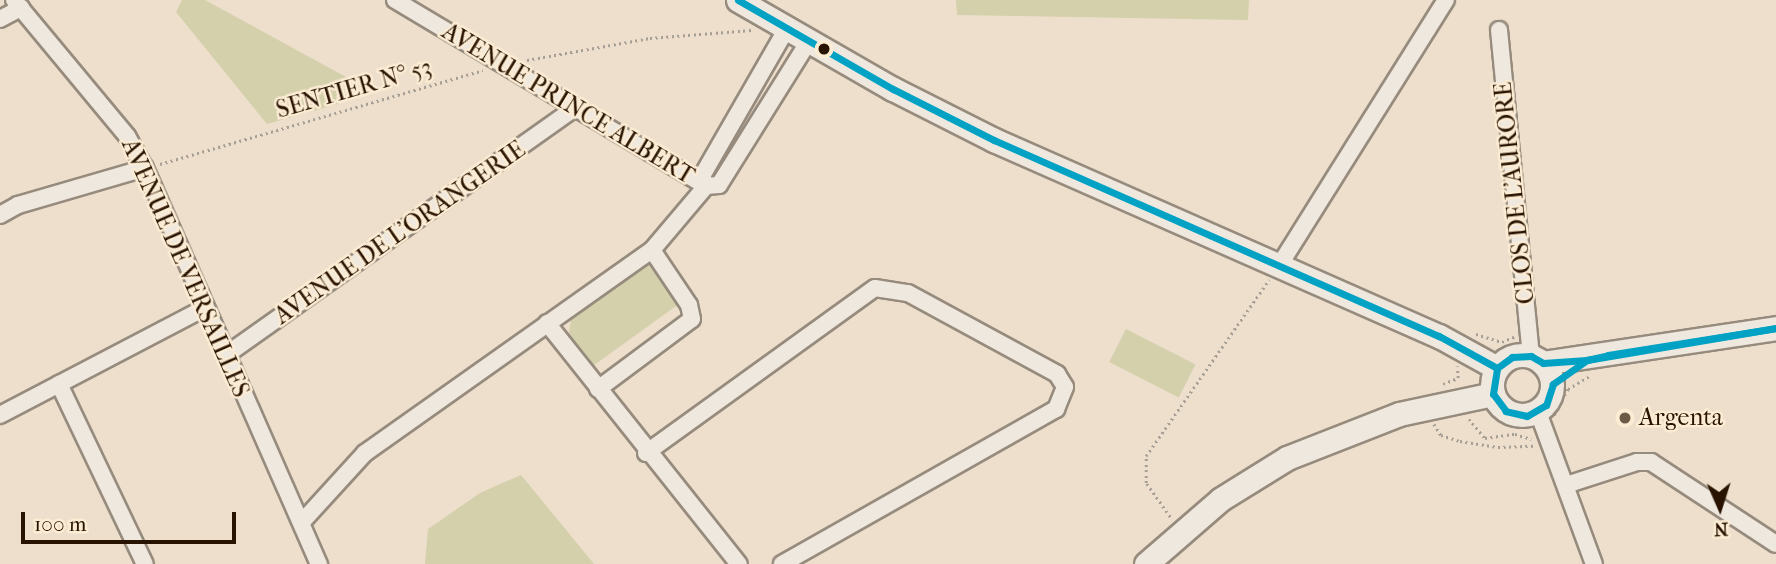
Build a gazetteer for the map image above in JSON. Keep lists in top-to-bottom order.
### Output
{
  "streets": {
    "street": [
      "AVENUE PRINCE ALBERT",
      "CLOS DE L'AURORE",
      "AVENUE DE L'ORANGERIE",
      "AVENUE DE VERSAILLES"
    ],
    "path": ["SENTIER N° 53"]
  },
  "crossings": [
    ["SENTIER N° 53", "AVENUE PRINCE ALBERT"],
    ["SENTIER N° 53", "AVENUE DE VERSAILLES"],
    ["AVENUE PRINCE ALBERT", "AVENUE DE L'ORANGERIE"],
    ["AVENUE DE L'ORANGERIE", "AVENUE DE VERSAILLES"]
  ],
  "places": ["Argenta"],
  "scale_bar": "100 m",
  "north": "bottom"
}
